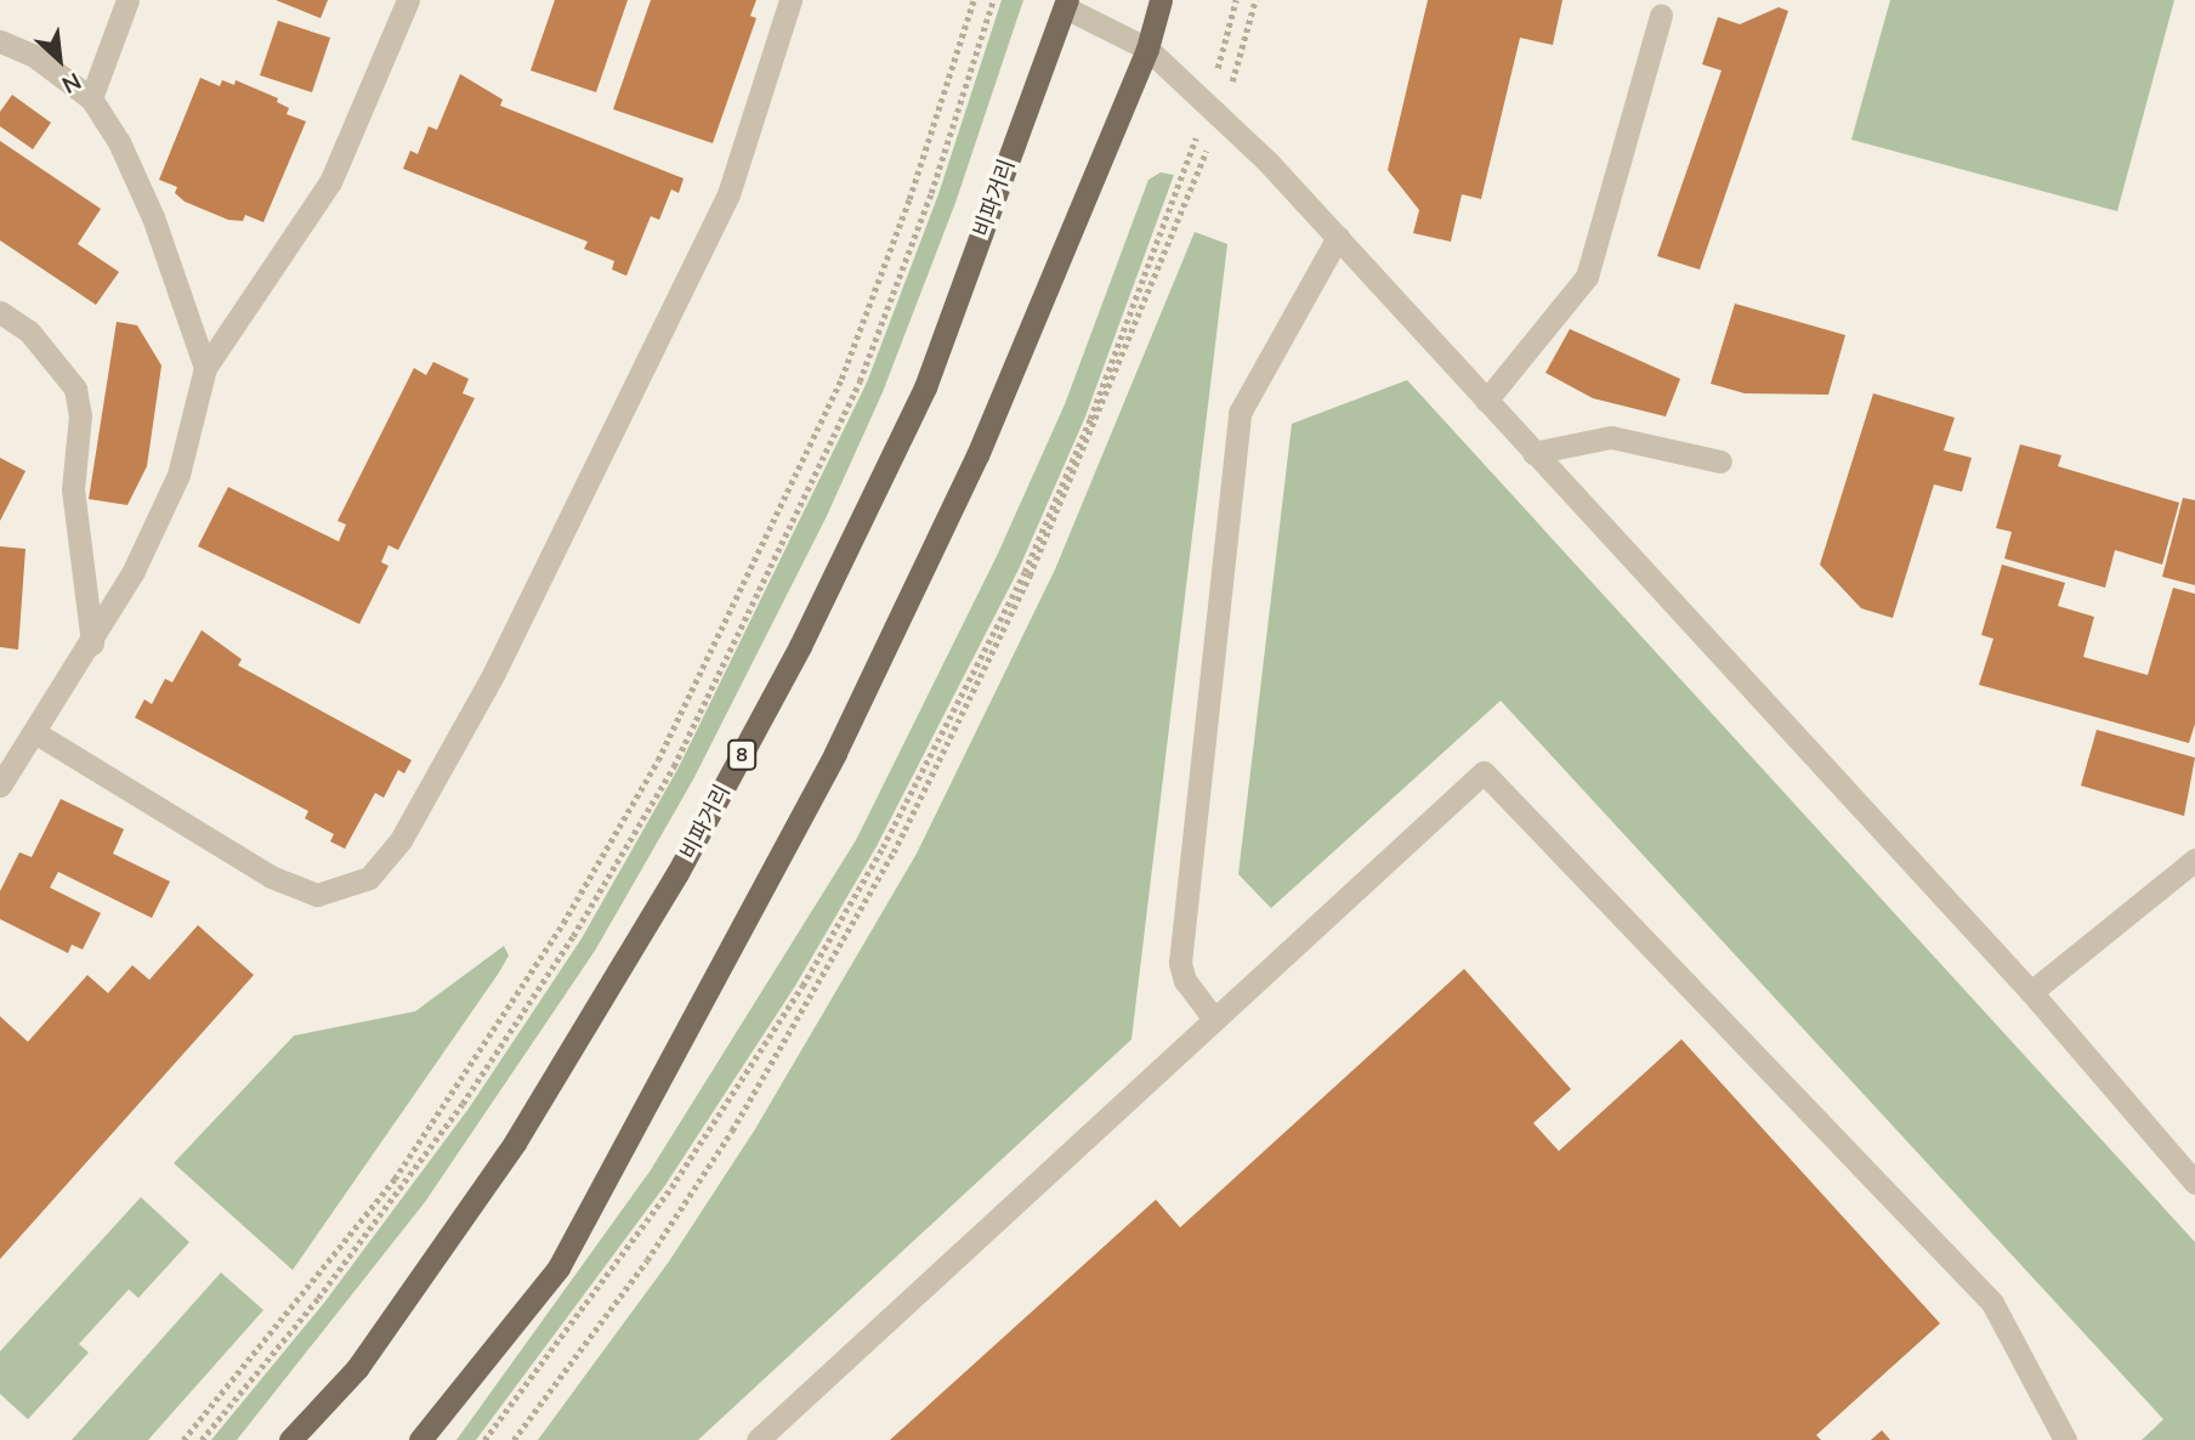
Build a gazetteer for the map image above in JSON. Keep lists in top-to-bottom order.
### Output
{
  "streets": {
    "main road": ["비파거리", "8"]
  },
  "north": "bottom right"
}
